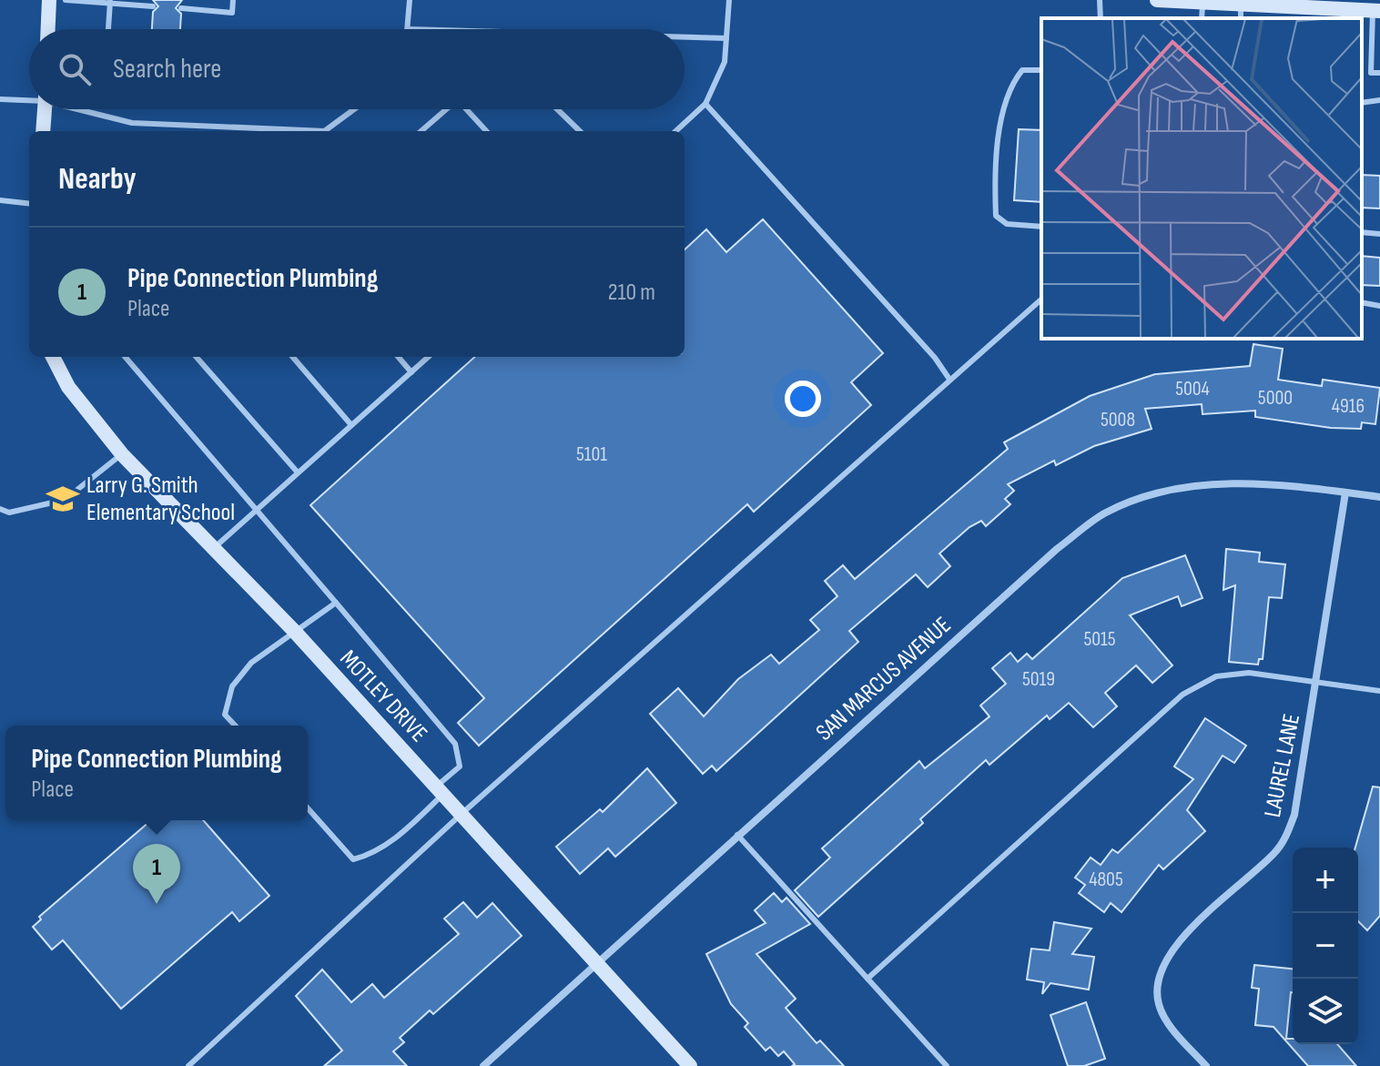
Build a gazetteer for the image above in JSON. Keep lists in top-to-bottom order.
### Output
{
  "streets": {
    "street": ["SAN MARCUS AVENUE", "MOTLEY DRIVE", "LAUREL LANE"]
  },
  "crossings": [
    ["SAN MARCUS AVENUE", "MOTLEY DRIVE"],
    ["SAN MARCUS AVENUE", "LAUREL LANE"]
  ],
  "places": {
    "school or university": ["Larry G. Smith Elementary School"]
  },
  "house_numbers": [
    "5004",
    "5000",
    "4916",
    "5008",
    "5101",
    "5015",
    "5019",
    "4805"
  ],
  "page": {
    "search": "Search here",
    "heading": "Nearby",
    "list": [
      {
        "mark": "1",
        "name": "Pipe Connection Plumbing",
        "note": "Place",
        "value": "210 m"
      }
    ],
    "popup": ["Pipe Connection Plumbing", "Place"],
    "pins": "1",
    "map_buttons": ["+", "−"]
  }
}
